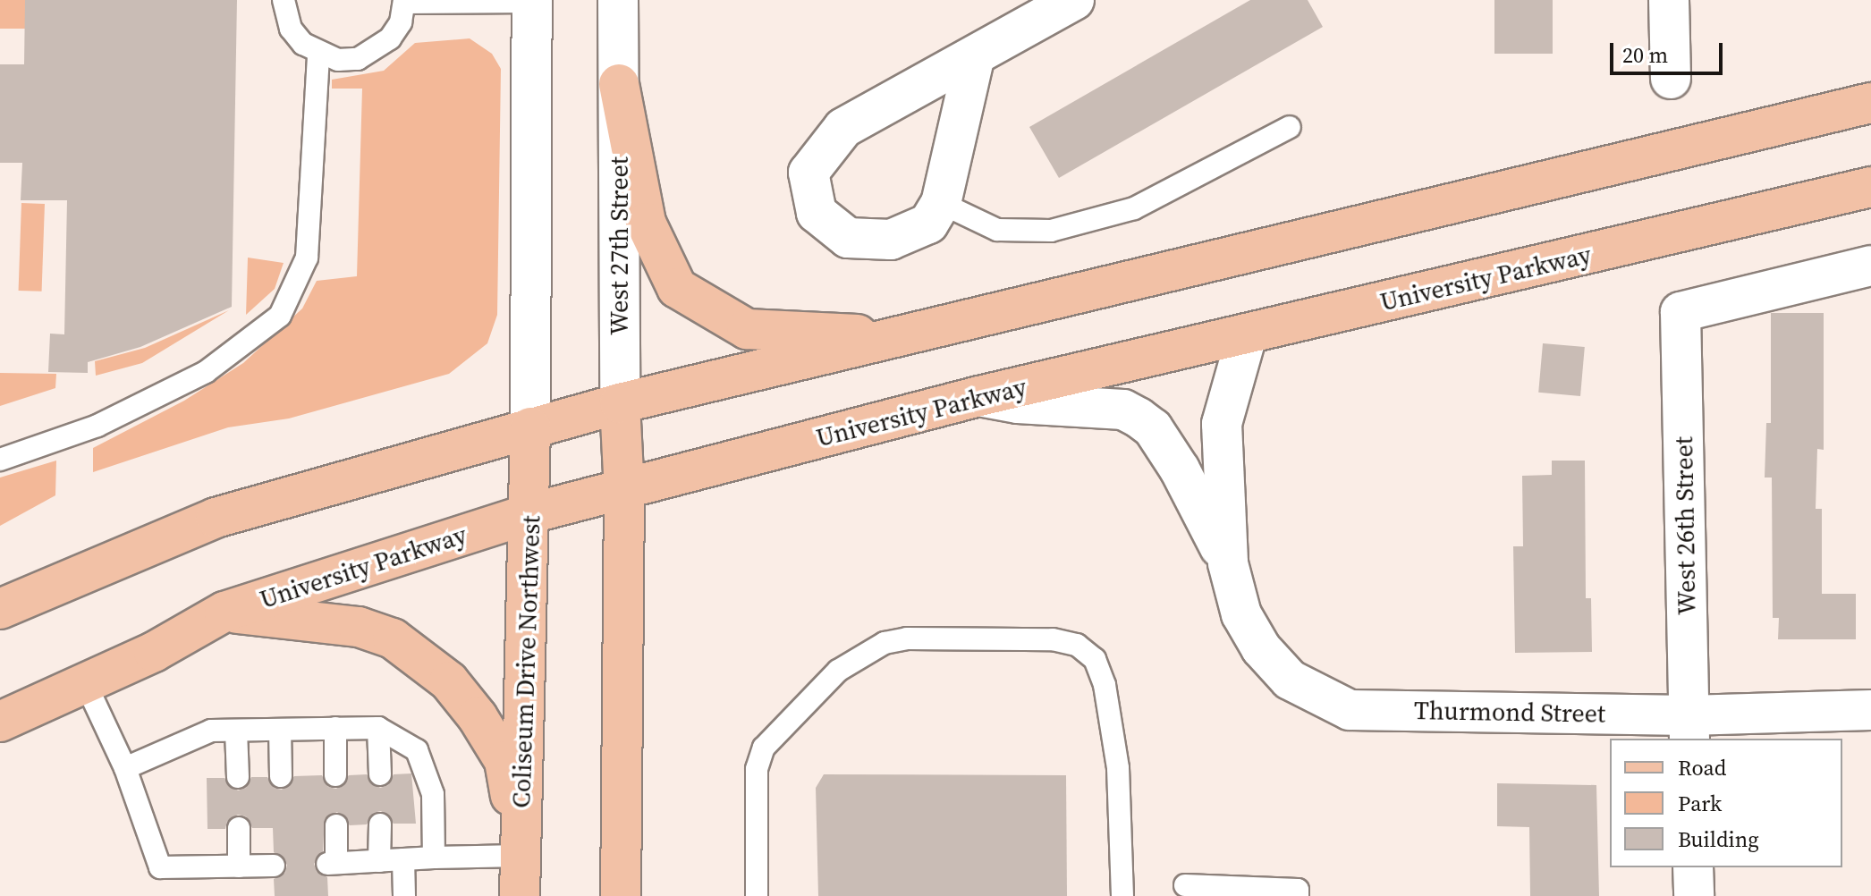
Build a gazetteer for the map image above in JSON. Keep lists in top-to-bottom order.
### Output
{
  "streets": {
    "main road": ["West 27th Street", "University Parkway", "Coliseum Drive Northwest"],
    "street": ["West 26th Street", "Thurmond Street"]
  },
  "crossings": [
    ["West 27th Street", "University Parkway"],
    ["University Parkway", "Coliseum Drive Northwest"],
    ["University Parkway", "Thurmond Street"],
    ["West 26th Street", "Thurmond Street"]
  ],
  "legend": ["Road", "Park", "Building"],
  "scale_bar": "20 m"
}
